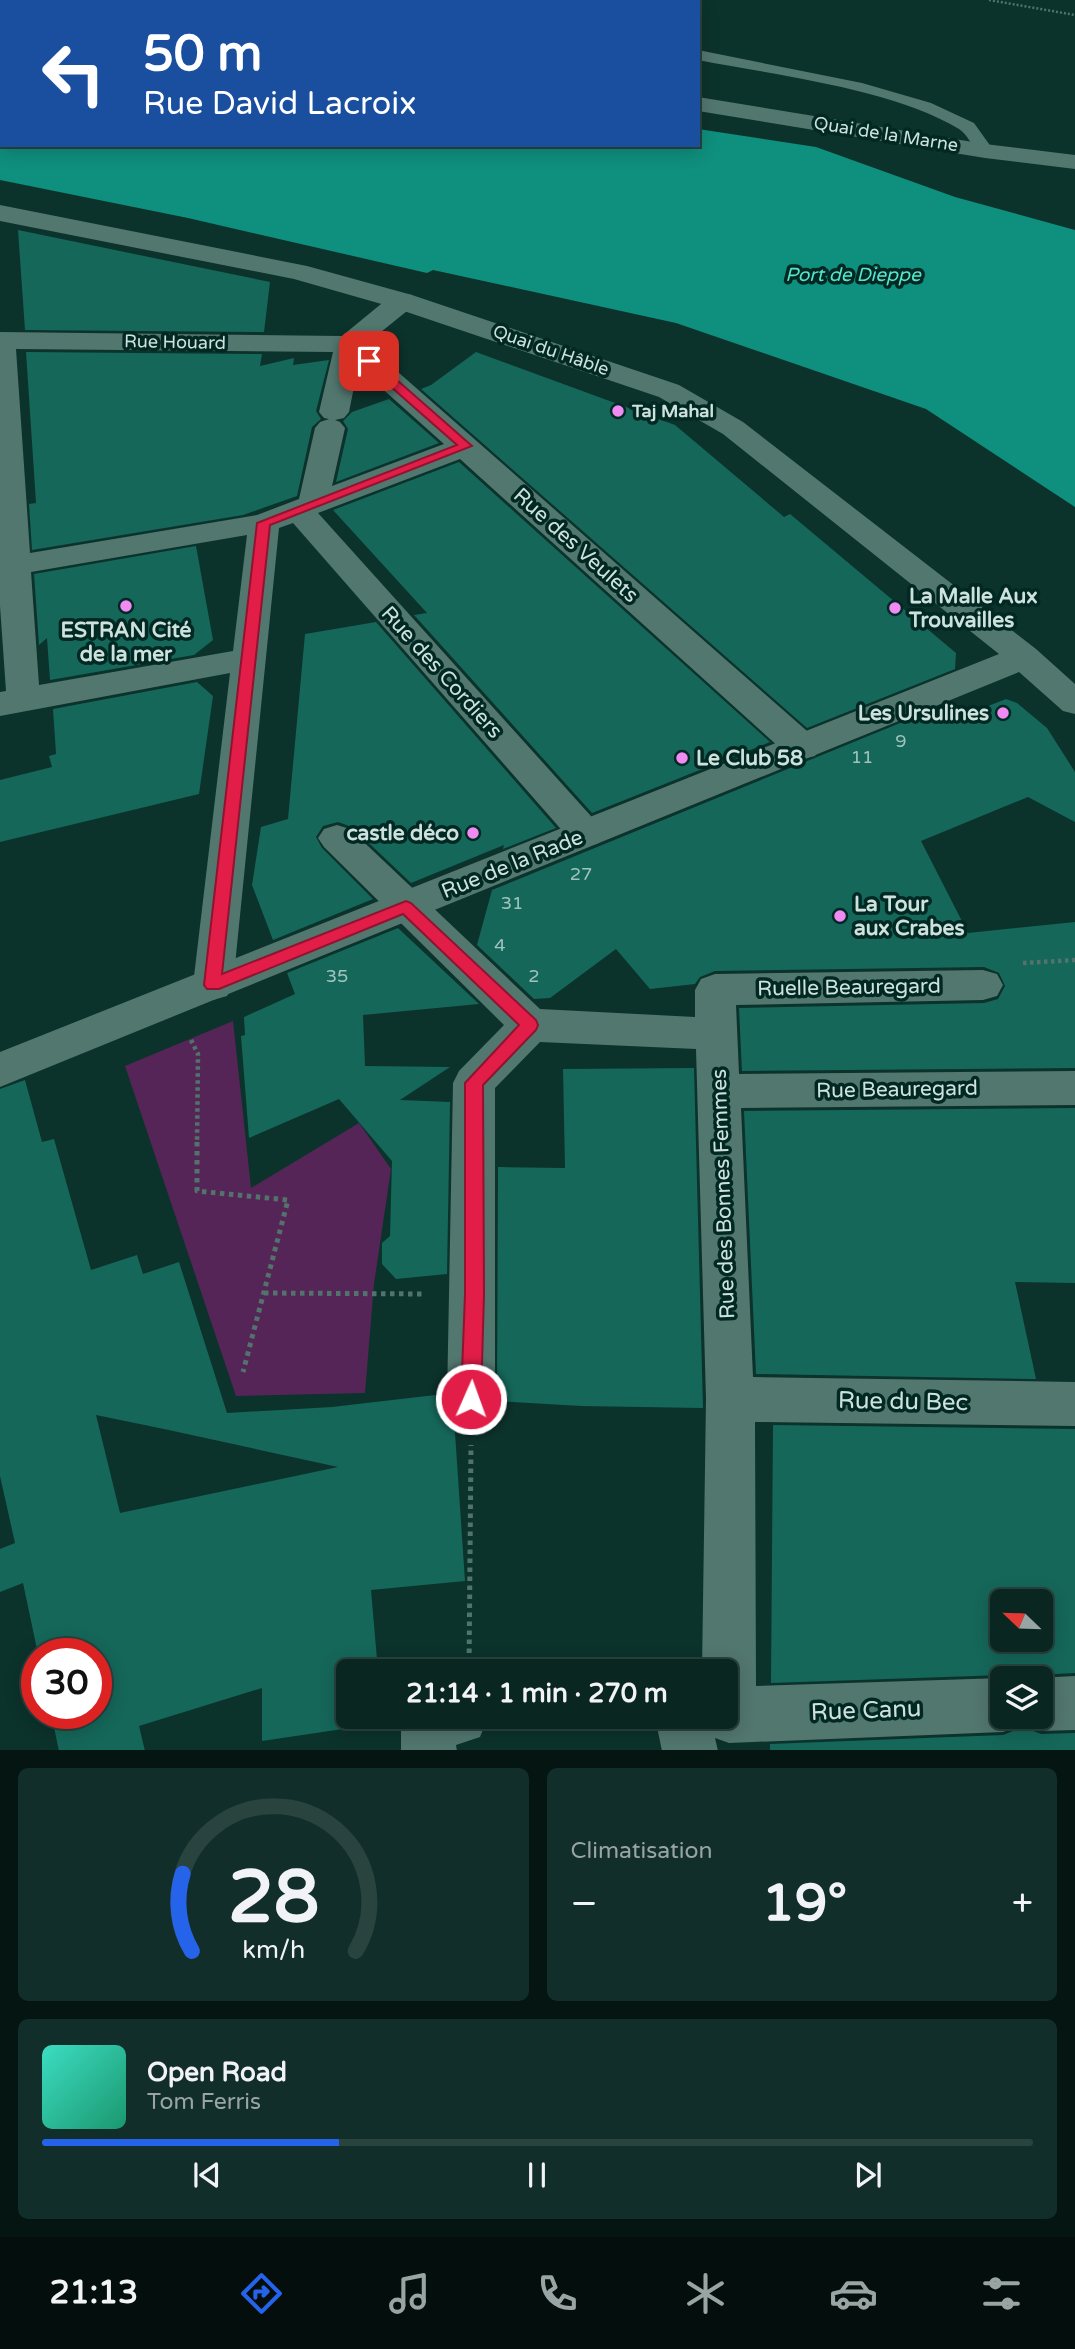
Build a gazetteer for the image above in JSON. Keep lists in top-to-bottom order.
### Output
{
  "streets": {
    "street": [
      "Quai de la Marne",
      "Rue Houard",
      "Quai du Hâble",
      "Rue des Veulets",
      "Rue des Cordiers",
      "Rue de la Rade",
      "Ruelle Beauregard",
      "Rue Beauregard",
      "Rue des Bonnes Femmes",
      "Rue du Bec",
      "Rue Canu"
    ]
  },
  "crossings": [
    ["Rue Houard", "Rue des Veulets"],
    ["Quai du Hâble", "Rue de la Rade"],
    ["Rue des Veulets", "Rue de la Rade"],
    ["Rue des Cordiers", "Rue de la Rade"],
    ["Ruelle Beauregard", "Rue des Bonnes Femmes"],
    ["Rue Beauregard", "Rue des Bonnes Femmes"],
    ["Rue des Bonnes Femmes", "Rue du Bec"]
  ],
  "water": ["Port de Dieppe"],
  "places": [
    "Taj Mahal",
    "ESTRAN Cité de la mer",
    "La Malle Aux Trouvailles",
    "Les Ursulines",
    "Le Club 58",
    "castle déco",
    "La Tour aux Crabes"
  ],
  "house_numbers": [
    "9",
    "11",
    "27",
    "31",
    "4",
    "35",
    "2"
  ],
  "north": "top left",
  "page": {
    "turn": ["50 m", "Rue David Lacroix"],
    "limit": "30",
    "trip": "21:14 · 1 min · 270 m",
    "tile": "Climatisation",
    "heat": ["−", "19°", "+"],
    "song": ["Open Road", "Tom Ferris"],
    "tabs": "21:13",
    "gauge": ["28", "km/h"]
  }
}
